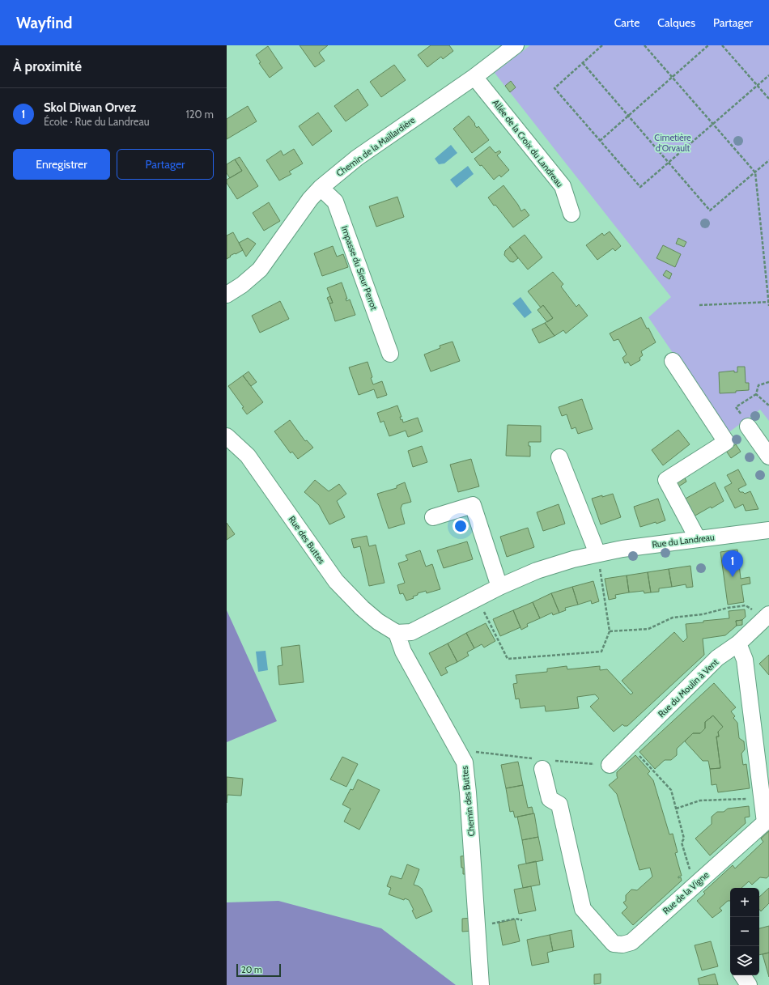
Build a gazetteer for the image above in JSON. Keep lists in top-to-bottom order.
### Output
{
  "streets": {
    "street": [
      "Allée de la Croix du Landreau",
      "Chemin de la Maillardière",
      "Impasse du Sieur Perrot",
      "Rue des Buttes",
      "Rue du Landreau",
      "Rue du Moulin à Vent",
      "Chemin des Buttes",
      "Rue de la Vigne"
    ]
  },
  "crossings": [
    ["Allée de la Croix du Landreau", "Chemin de la Maillardière"],
    ["Chemin de la Maillardière", "Impasse du Sieur Perrot"],
    ["Rue des Buttes", "Rue du Landreau"],
    ["Rue des Buttes", "Chemin des Buttes"],
    ["Rue du Landreau", "Chemin des Buttes"],
    ["Rue du Moulin à Vent", "Rue de la Vigne"]
  ],
  "parks": ["Cimetière d'Orvault"],
  "scale_bar": "20 m",
  "page": {
    "header": "Wayfind",
    "nav": ["Carte", "Calques", "Partager"],
    "heading": "À proximité",
    "list": [
      {
        "mark": "1",
        "name": "Skol Diwan Orvez",
        "note": "École · Rue du Landreau",
        "value": "120 m"
      }
    ],
    "buttons": ["Enregistrer", "Partager"],
    "pins": "1",
    "map_buttons": ["+", "−"],
    "scale": "20 m"
  }
}
